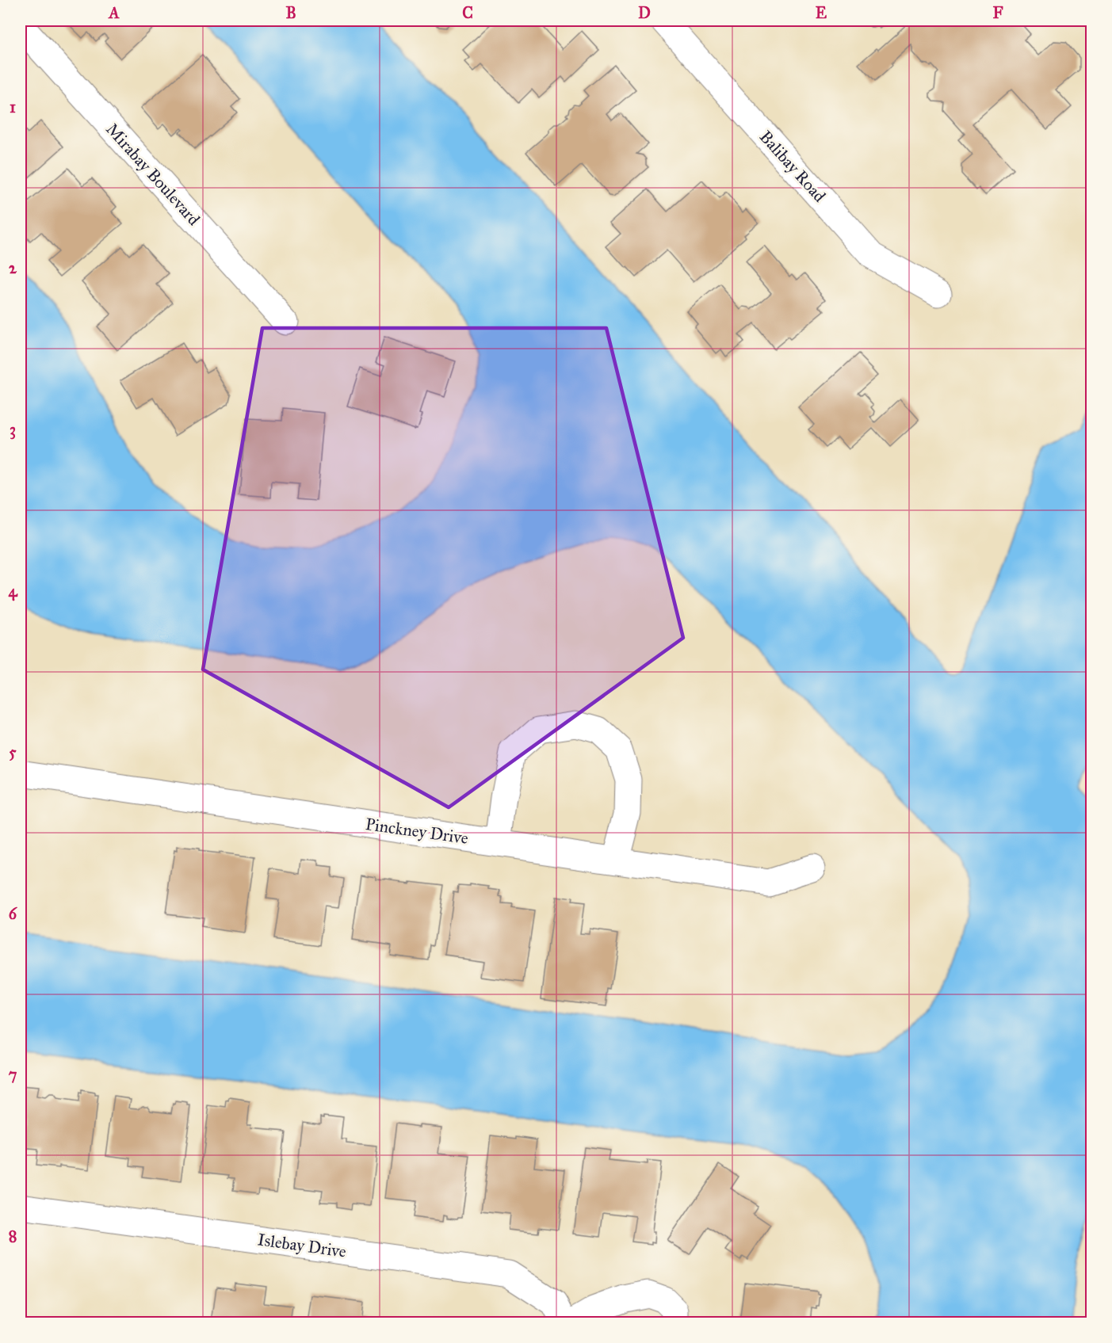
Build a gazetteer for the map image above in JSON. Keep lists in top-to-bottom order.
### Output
{
  "streets": {
    "street": [
      "Balibay Road",
      "Mirabay Boulevard",
      "Pinckney Drive",
      "Islebay Drive"
    ]
  },
  "grid": {
    "columns": [
      "A",
      "B",
      "C",
      "D",
      "E",
      "F"
    ],
    "rows": [
      "1",
      "2",
      "3",
      "4",
      "5",
      "6",
      "7",
      "8"
    ]
  }
}
